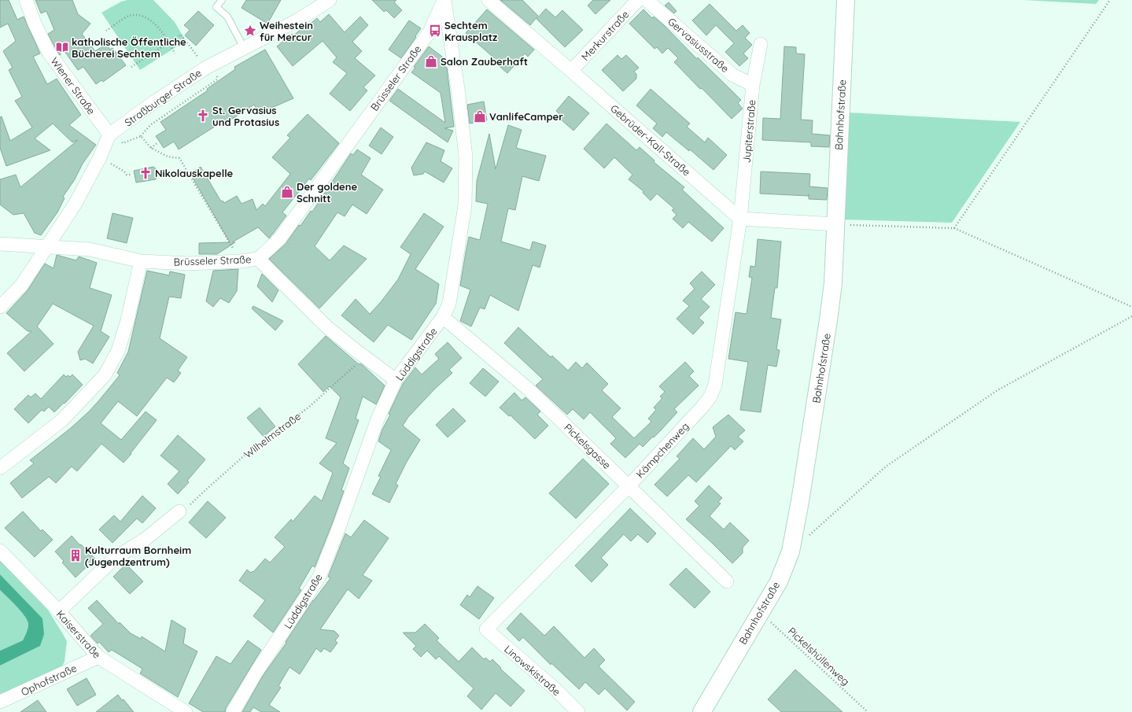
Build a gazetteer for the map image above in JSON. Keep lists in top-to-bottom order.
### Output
{
  "streets": {
    "main road": ["Bahnhofstraße"],
    "street": [
      "Merkurstraße",
      "Gervasiusstraße",
      "Brüsseler Straße",
      "Wiener Straße",
      "Straßburger Straße",
      "Jupiterstraße",
      "Gebrüder-Kall-Straße",
      "Lüddigstraße",
      "Pickelsgasse",
      "Kämpchenweg",
      "Kaiserstraße",
      "Linowskistraße",
      "Ophofstraße"
    ],
    "path": ["Wilhelmstraße", "Pickelshüllenweg"]
  },
  "crossings": [
    ["Merkurstraße", "Gebrüder-Kall-Straße"],
    ["Gervasiusstraße", "Jupiterstraße"],
    ["Brüsseler Straße", "Lüddigstraße"],
    ["Wiener Straße", "Straßburger Straße"],
    ["Bahnhofstraße", "Pickelshüllenweg"],
    ["Jupiterstraße", "Gebrüder-Kall-Straße"],
    ["Jupiterstraße", "Kämpchenweg"],
    ["Gebrüder-Kall-Straße", "Kämpchenweg"],
    ["Lüddigstraße", "Pickelsgasse"],
    ["Pickelsgasse", "Kämpchenweg"],
    ["Kämpchenweg", "Linowskistraße"],
    ["Kaiserstraße", "Ophofstraße"]
  ],
  "places": {
    "place": ["Weihestein für Mercur"],
    "bus stop": ["Sechtem Krausplatz"],
    "library": ["katholische Öffentliche Bücherei Sechtem"],
    "shop": ["Salon Zauberhaft", "VanlifeCamper", "Der goldene Schnitt"],
    "church": ["St. Gervasius und Protasius", "Nikolauskapelle"],
    "building": ["Kulturraum Bornheim (Jugendzentrum)"]
  }
}
